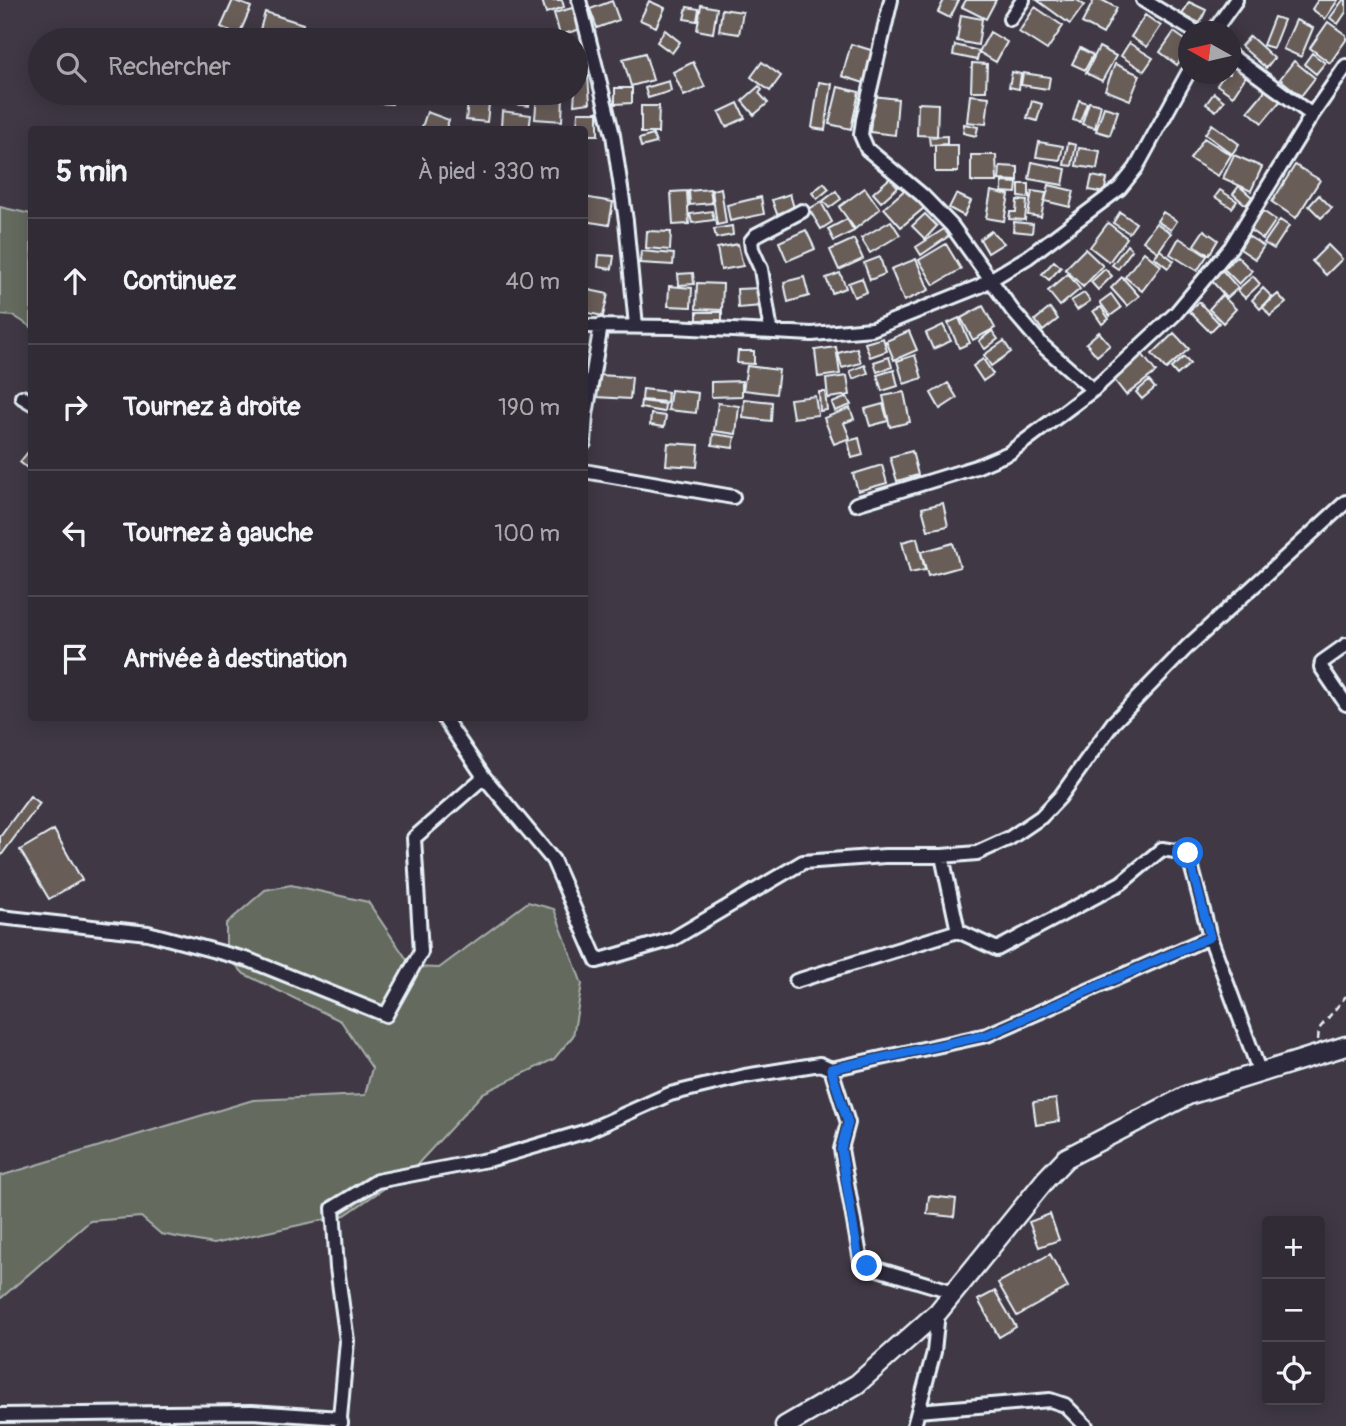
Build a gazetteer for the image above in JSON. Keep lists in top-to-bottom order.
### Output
{
  "north": "left",
  "page": {
    "search": "Rechercher",
    "heading": ["5 min", "À pied · 330 m"],
    "list": [
      ["Continuez", "40 m"],
      ["Tournez à droite", "190 m"],
      ["Tournez à gauche", "100 m"],
      "Arrivée à destination"
    ],
    "map_buttons": ["+", "−"]
  }
}
